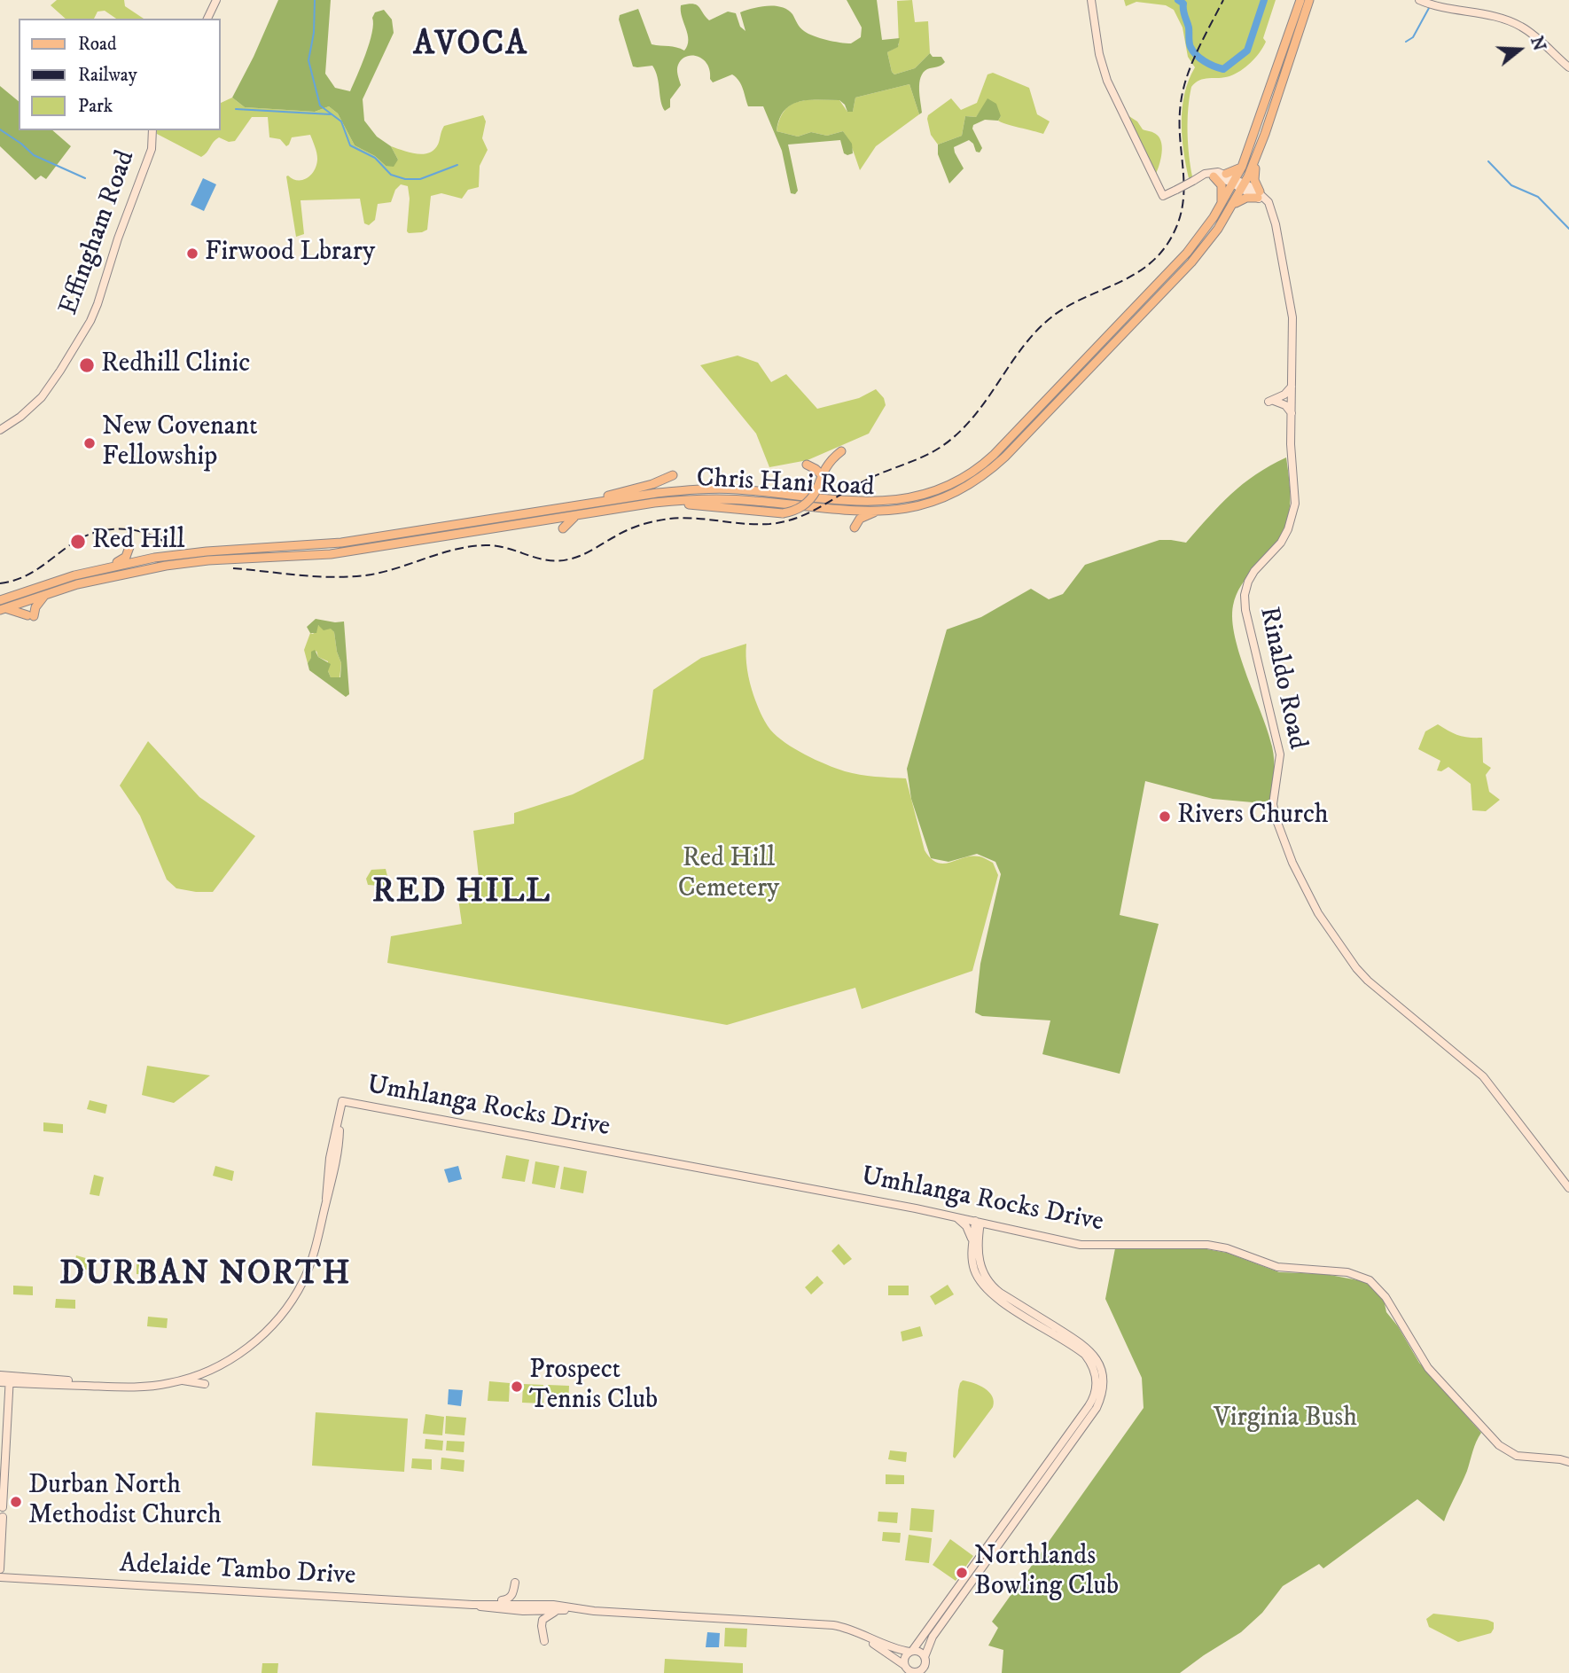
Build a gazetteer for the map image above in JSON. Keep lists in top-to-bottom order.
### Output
{
  "streets": {
    "main road": ["Chris Hani Road"],
    "street": [
      "Effingham Road",
      "Rinaldo Road",
      "Umhlanga Rocks Drive",
      "Adelaide Tambo Drive"
    ]
  },
  "districts": ["AVOCA", "RED HILL", "DURBAN NORTH"],
  "parks": ["Red Hill Cemetery", "Virginia Bush"],
  "places": [
    "Firwood Lbrary",
    "Redhill Clinic",
    "New Covenant Fellowship",
    "Red Hill",
    "Rivers Church",
    "Prospect Tennis Club",
    "Durban North Methodist Church",
    "Northlands Bowling Club"
  ],
  "legend": ["Road", "Railway", "Park"],
  "north": "right"
}
